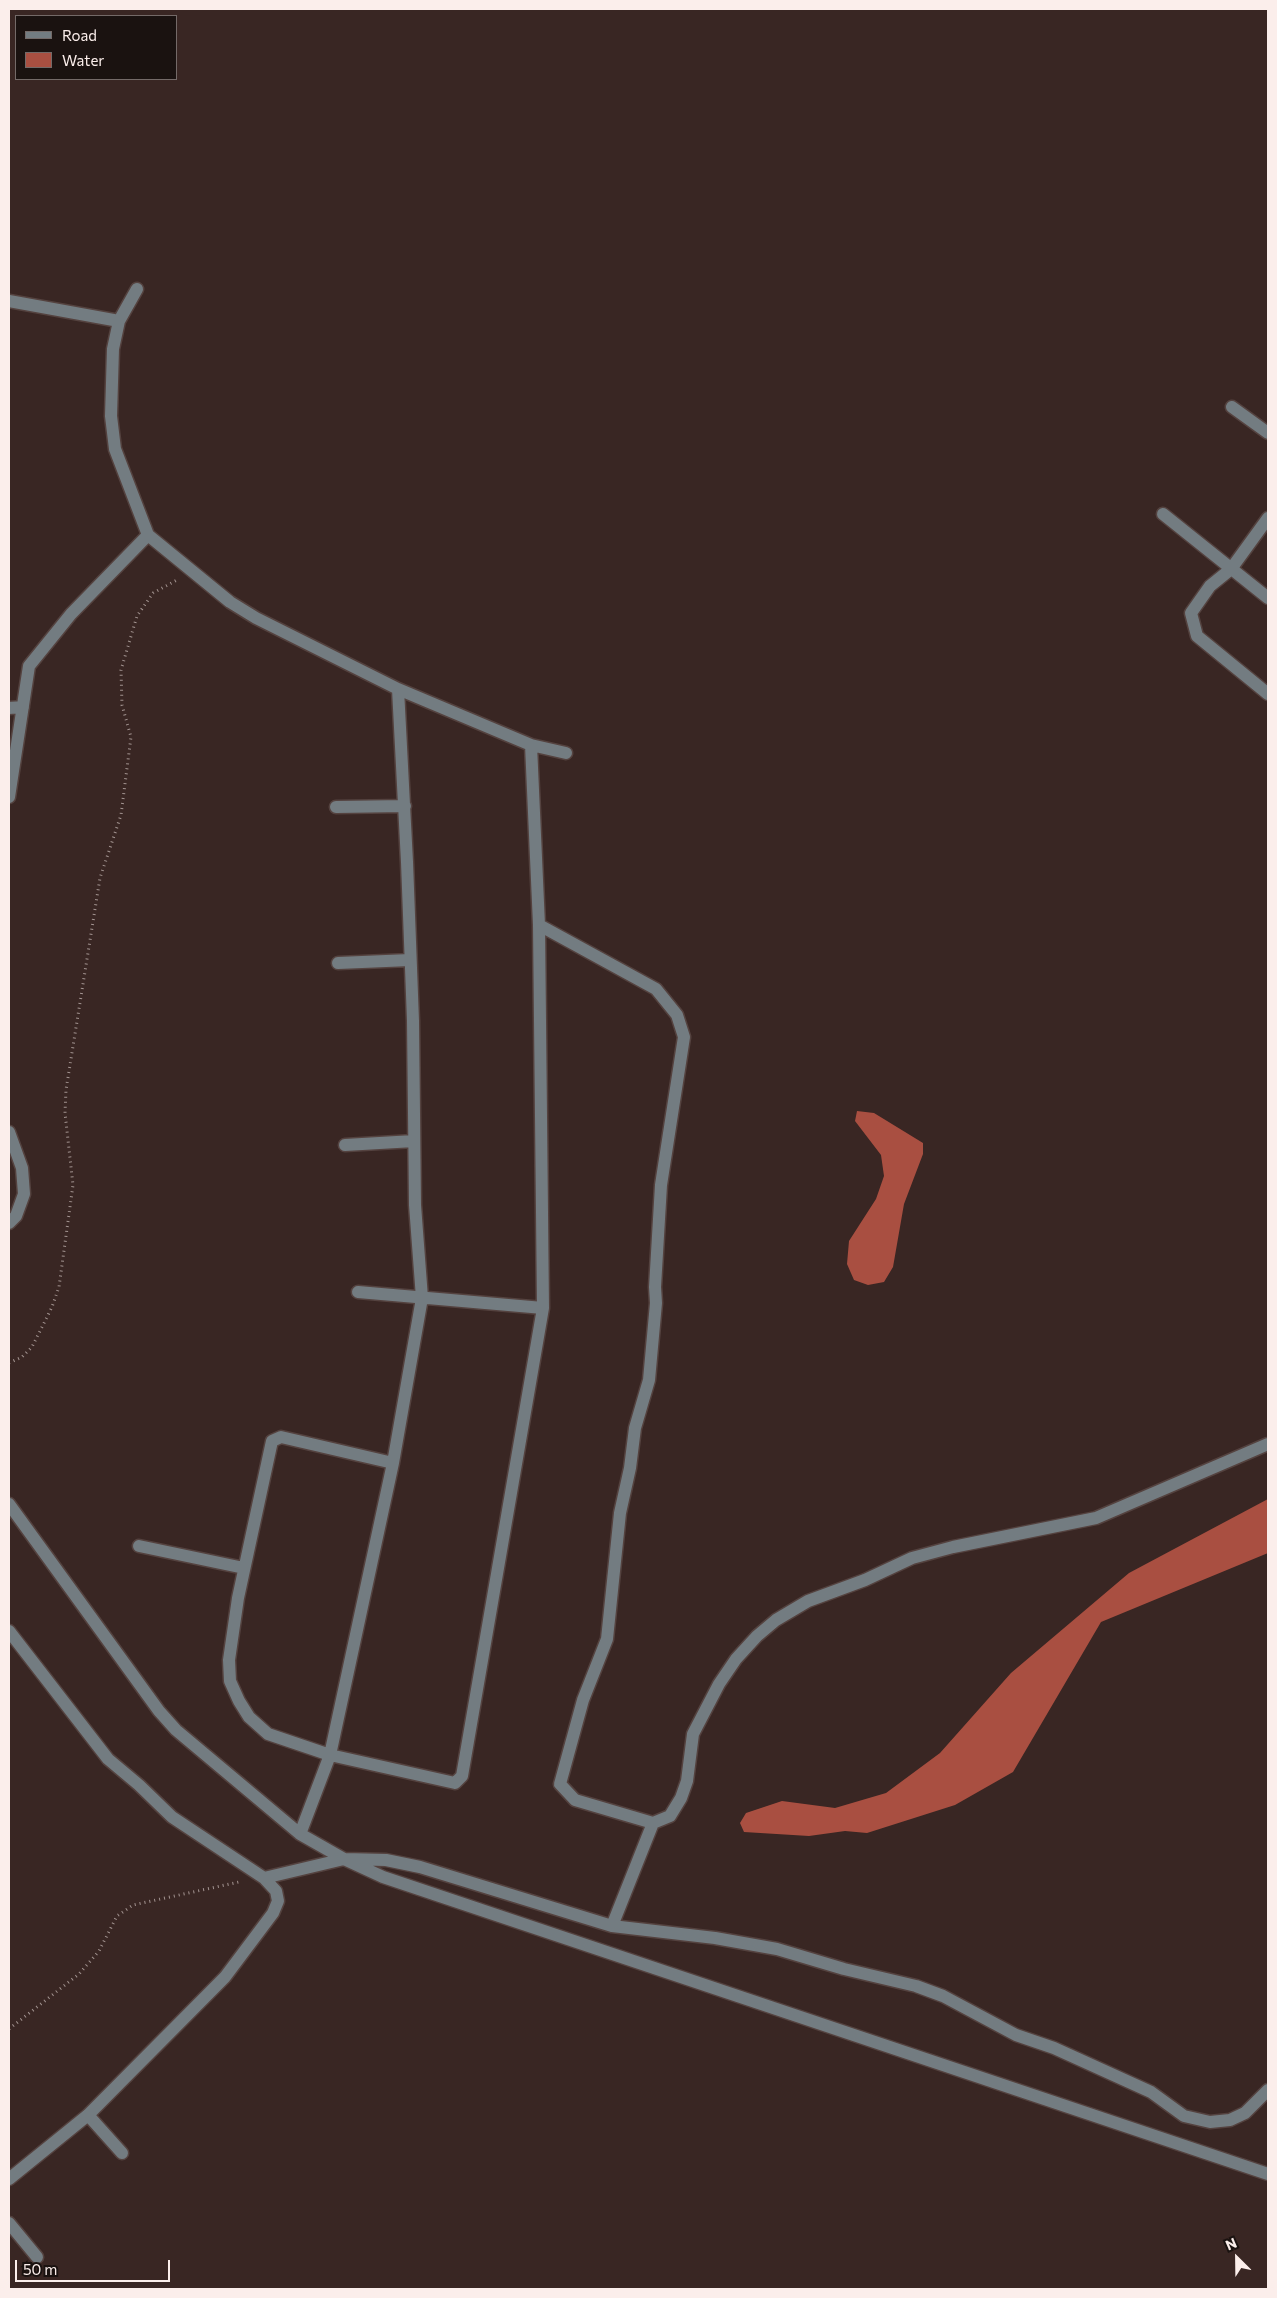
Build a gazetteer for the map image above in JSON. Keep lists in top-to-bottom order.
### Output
{
  "legend": ["Road", "Water"],
  "scale_bar": "50 m",
  "north": "top left"
}
